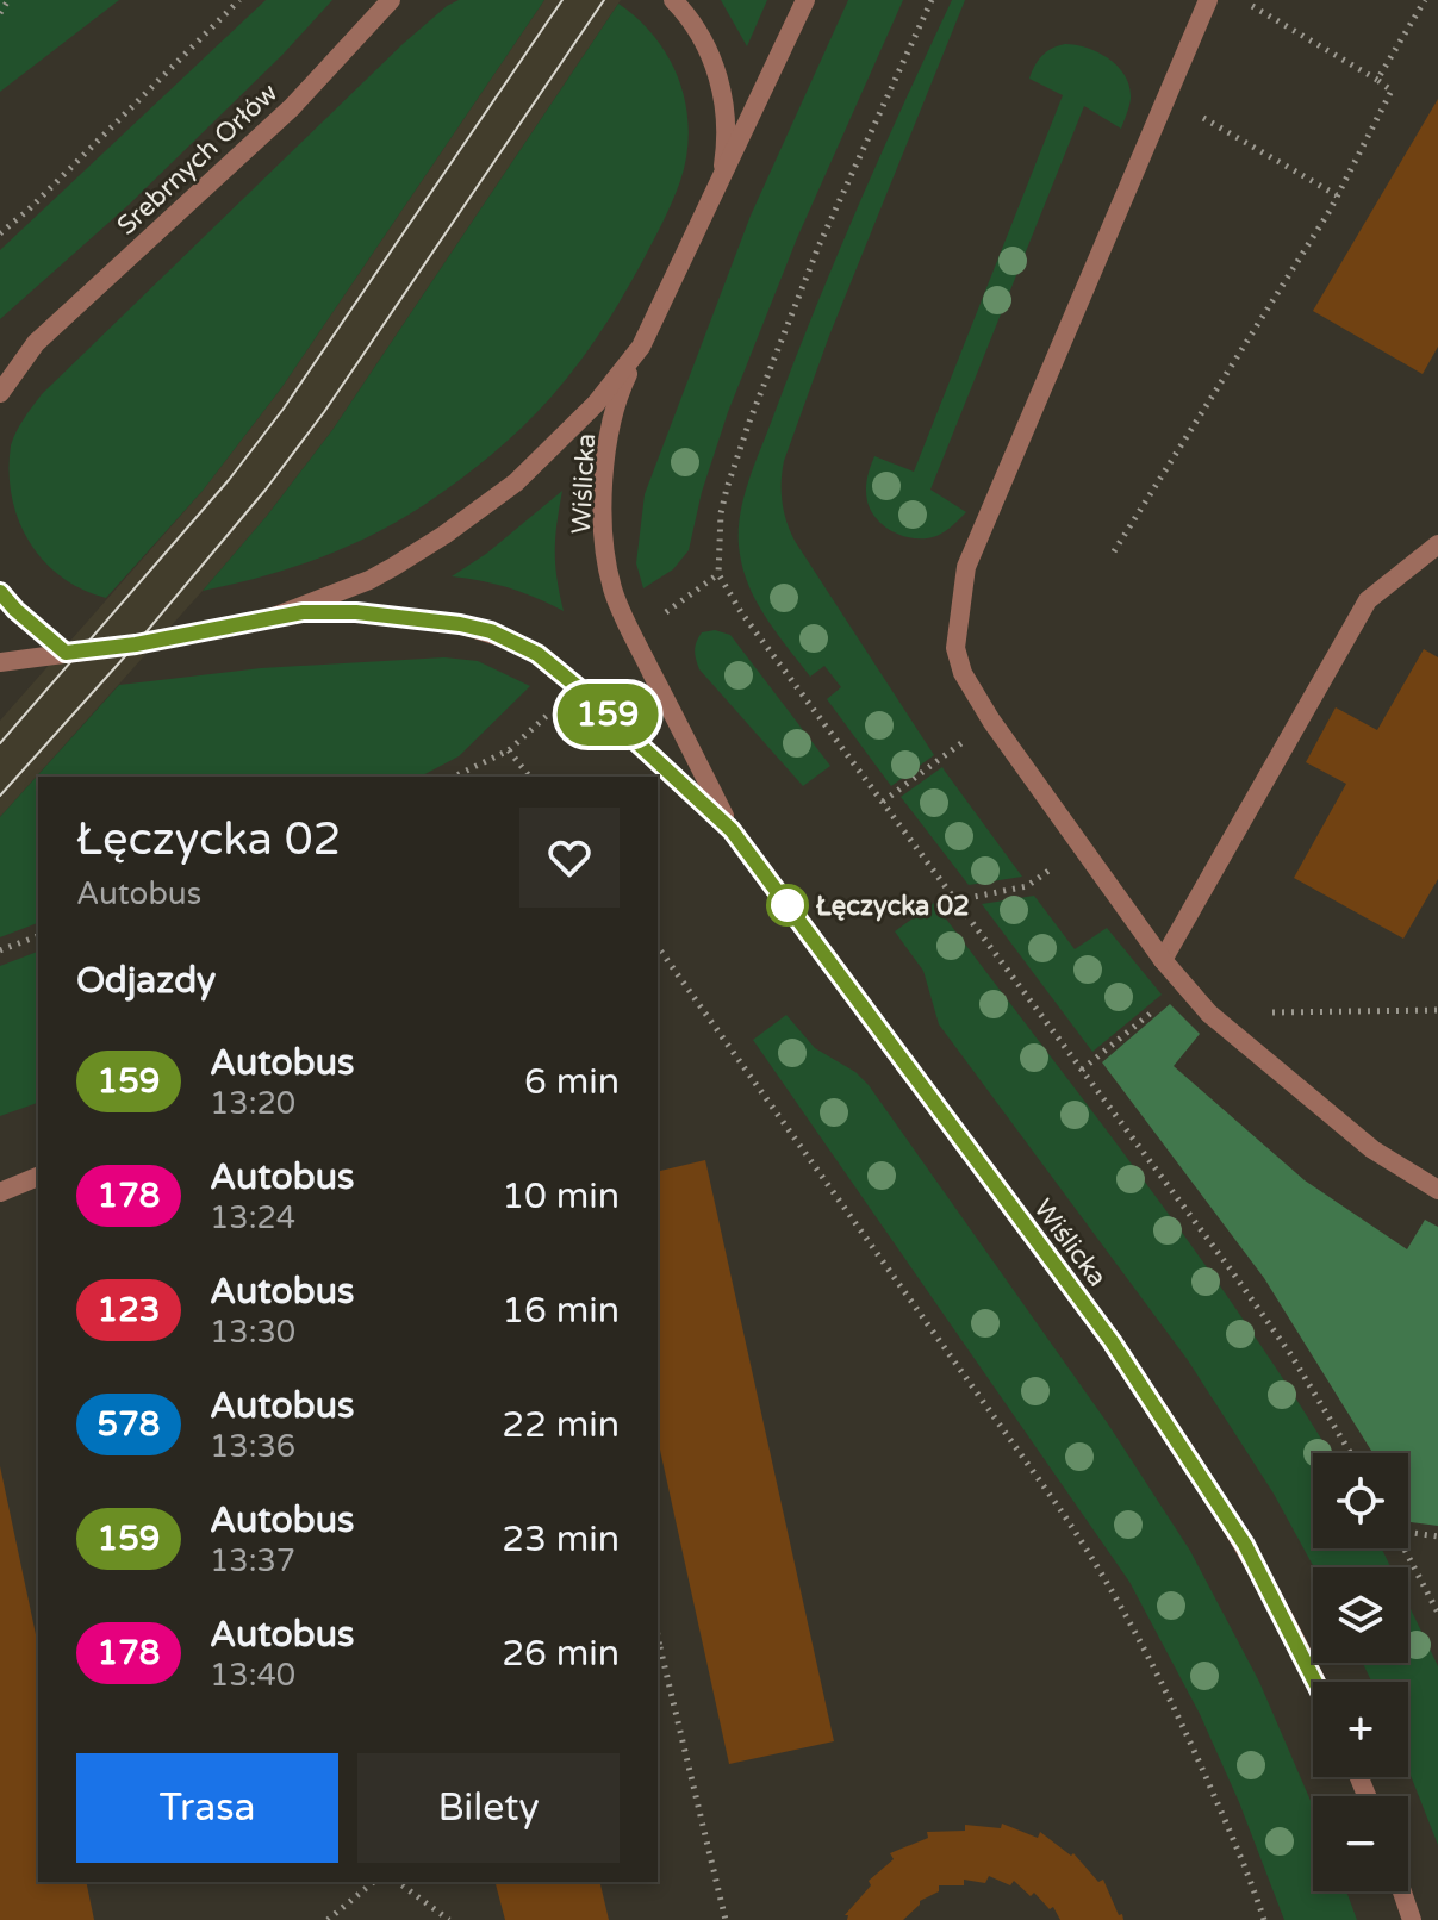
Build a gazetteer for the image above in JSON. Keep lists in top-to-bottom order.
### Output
{
  "streets": {
    "street": ["Srebrnych Orłów", "Wiślicka"]
  },
  "places": ["Łęczycka 02"],
  "lines": ["bus line 159"],
  "page": {
    "on_map": "159",
    "heading": [
      ["Łęczycka 02", "Autobus"],
      "Odjazdy"
    ],
    "list": [
      {
        "mark": "159",
        "name": "Autobus",
        "note": "13:20",
        "value": "6 min"
      },
      {
        "mark": "178",
        "name": "Autobus",
        "note": "13:24",
        "value": "10 min"
      },
      {
        "mark": "123",
        "name": "Autobus",
        "note": "13:30",
        "value": "16 min"
      },
      {
        "mark": "578",
        "name": "Autobus",
        "note": "13:36",
        "value": "22 min"
      },
      {
        "mark": "159",
        "name": "Autobus",
        "note": "13:37",
        "value": "23 min"
      },
      {
        "mark": "178",
        "name": "Autobus",
        "note": "13:40",
        "value": "26 min"
      }
    ],
    "map_buttons": ["+", "−"],
    "buttons": ["Trasa", "Bilety"]
  }
}
